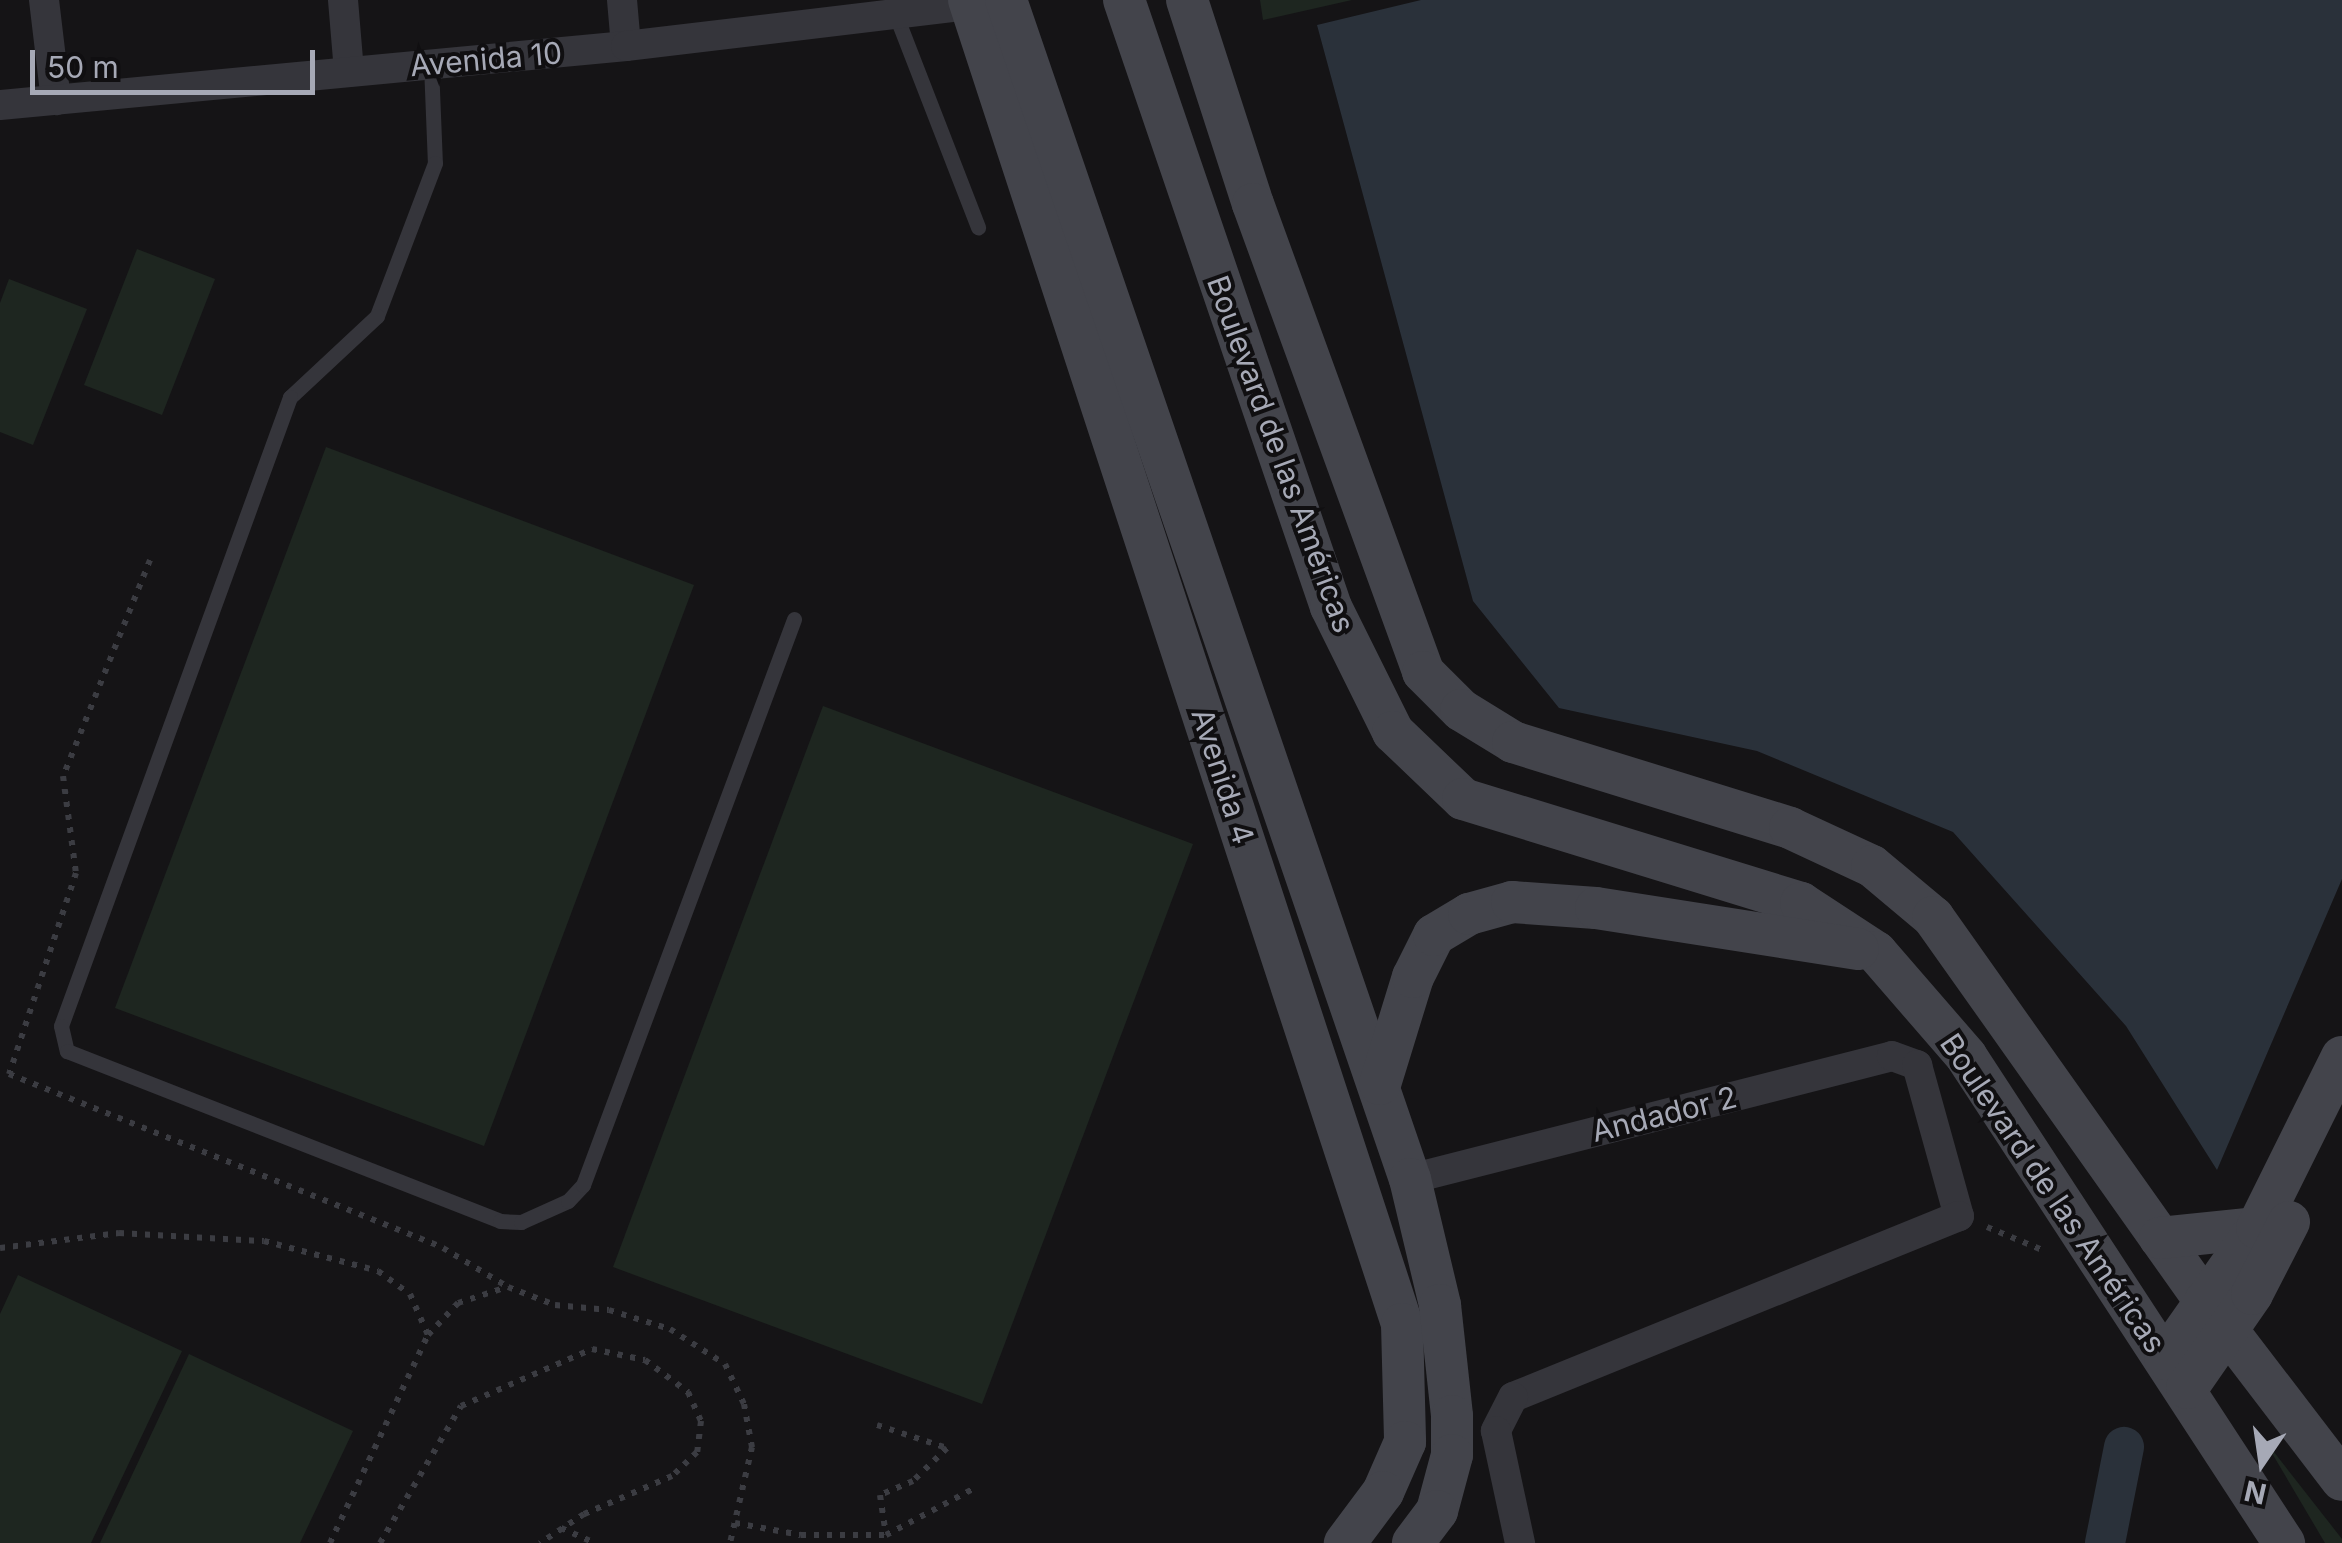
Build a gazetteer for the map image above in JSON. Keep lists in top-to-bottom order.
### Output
{
  "streets": {
    "main road": ["Boulevard de las Américas", "Avenida 4"],
    "street": ["Avenida 10", "Andador 2"]
  },
  "crossings": [
    ["Avenida 10", "Avenida 4"],
    ["Avenida 4", "Andador 2"]
  ],
  "scale_bar": "50 m",
  "north": "bottom"
}
